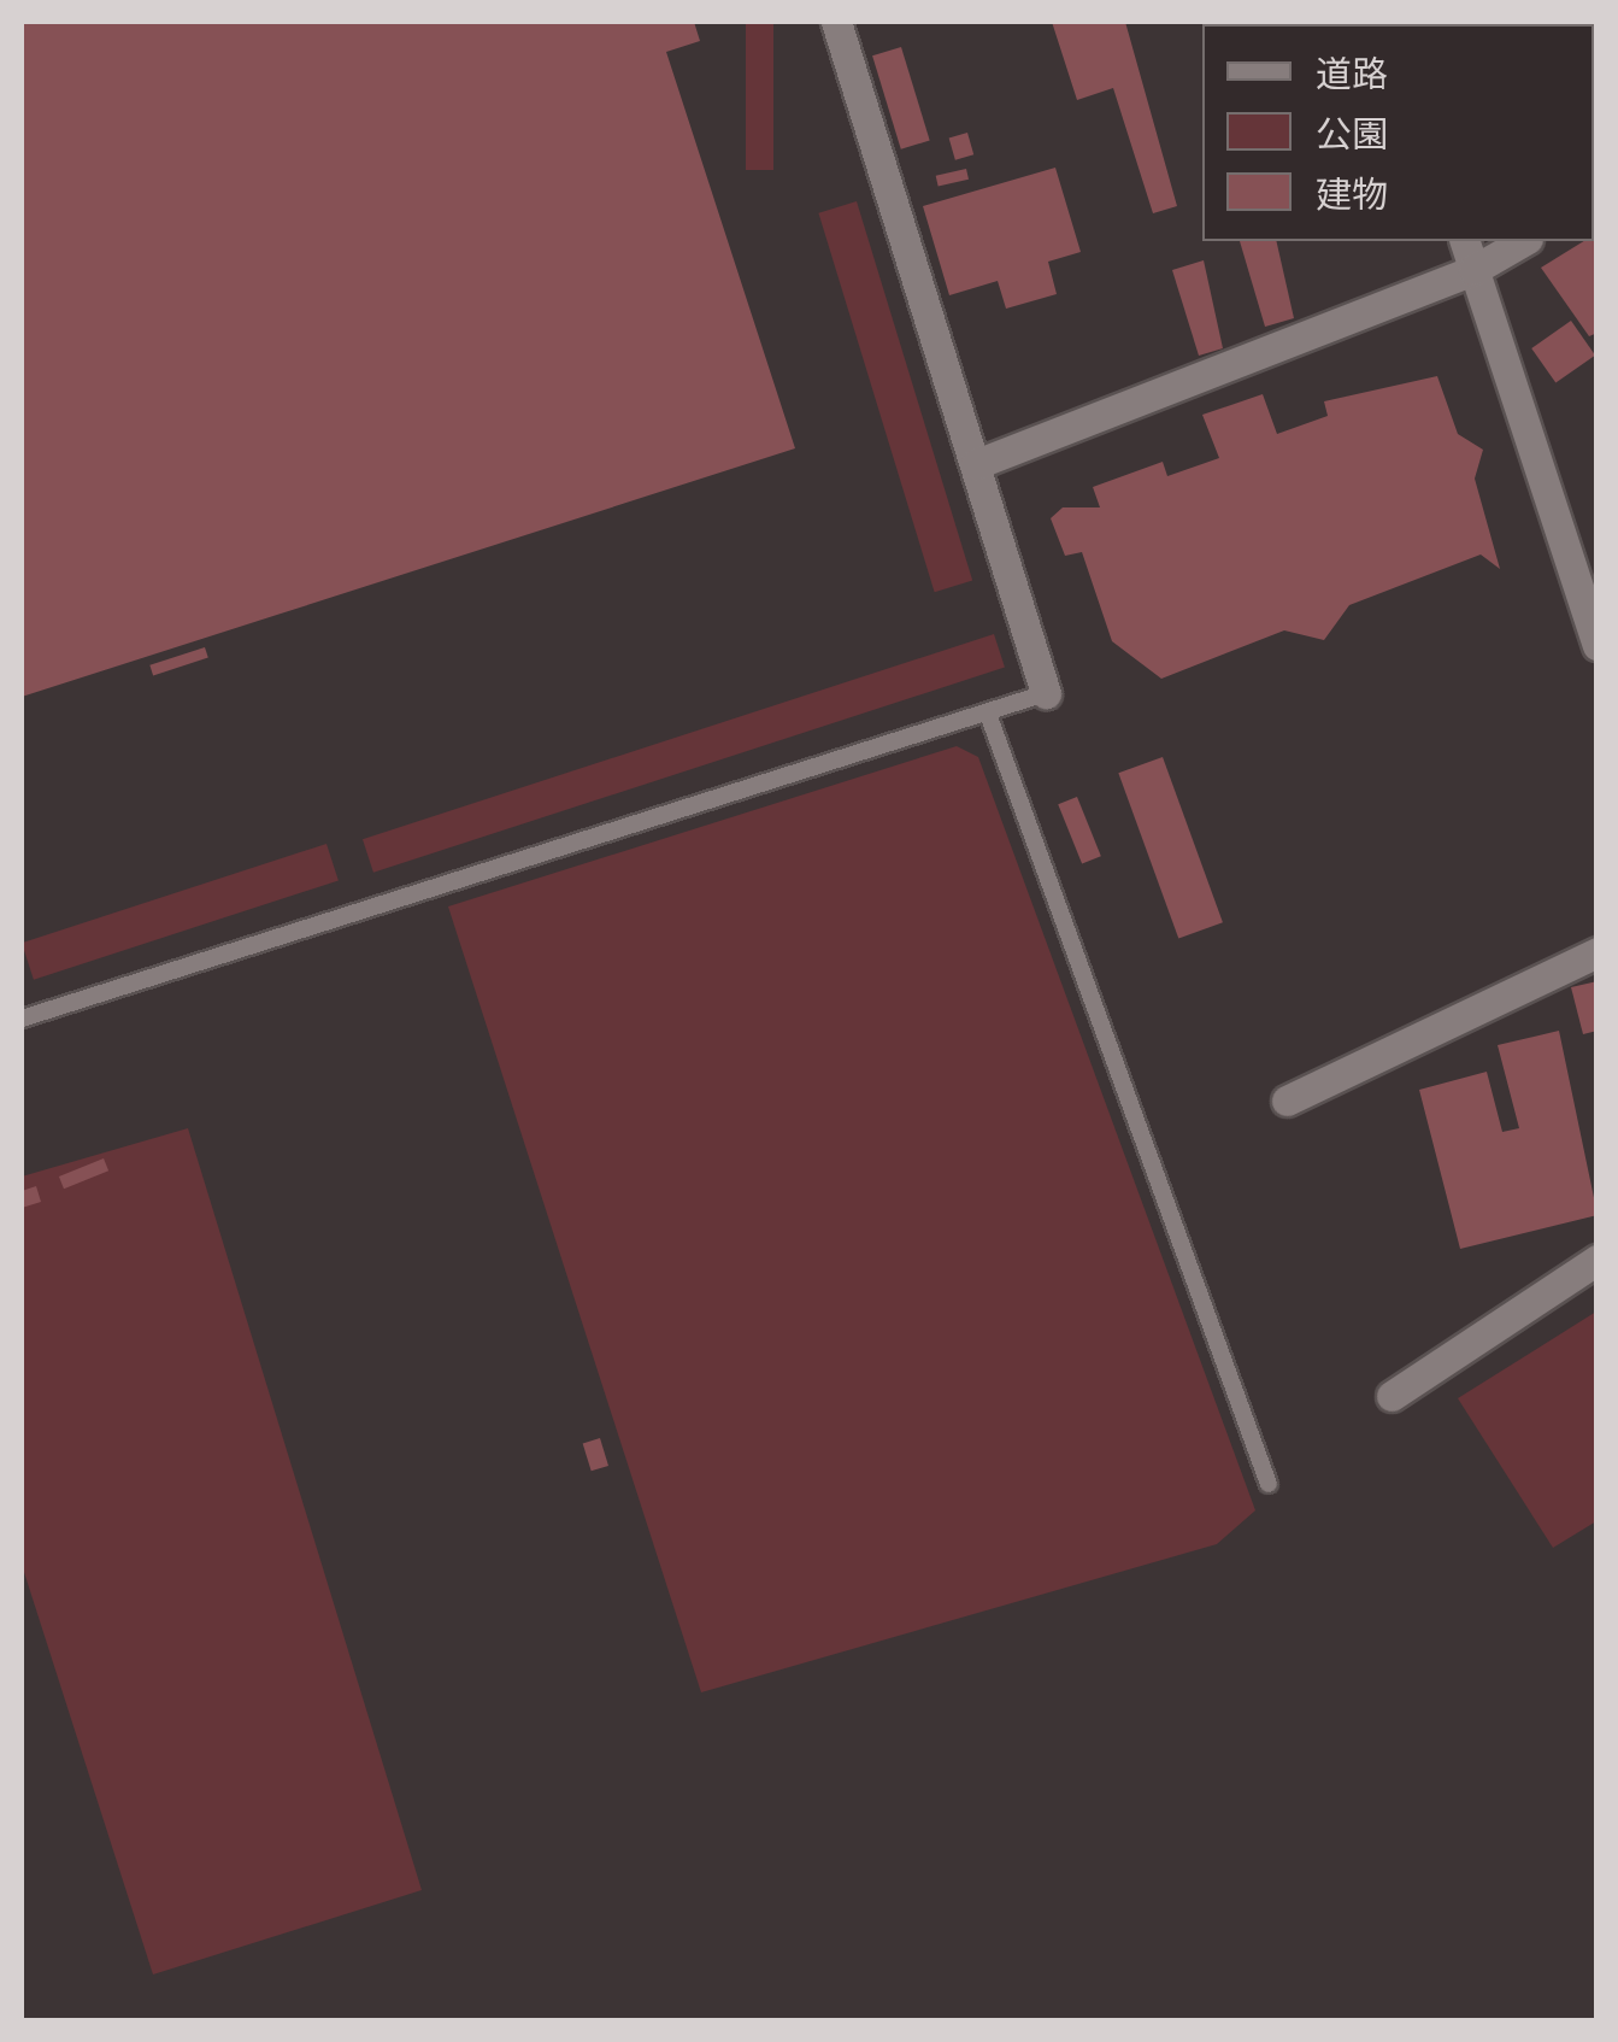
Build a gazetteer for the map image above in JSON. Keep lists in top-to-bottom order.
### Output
{
  "legend": ["道路", "公園", "建物"]
}
